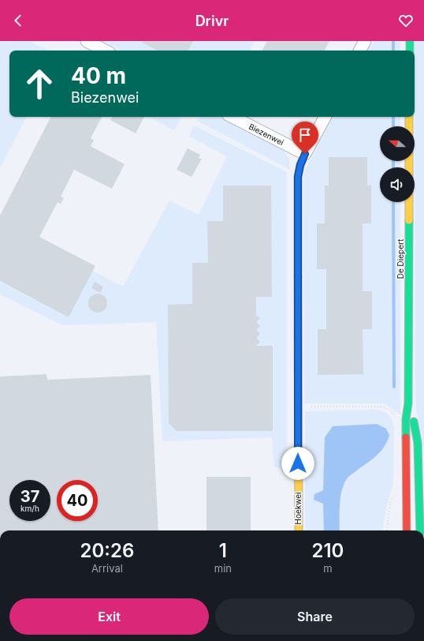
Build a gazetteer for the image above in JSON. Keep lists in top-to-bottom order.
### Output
{
  "streets": {
    "main road": ["De Diepert", "Hoekwei"],
    "street": ["Biezenwei"]
  },
  "north": "left",
  "page": {
    "header": "Drivr",
    "turn": ["40 m", "Biezenwei"],
    "speed": "37 km/h",
    "limit": "40",
    "eta": [
      "20:26",
      "Arrival",
      "1",
      "min",
      "210",
      "m"
    ],
    "buttons": ["Exit", "Share"]
  }
}
